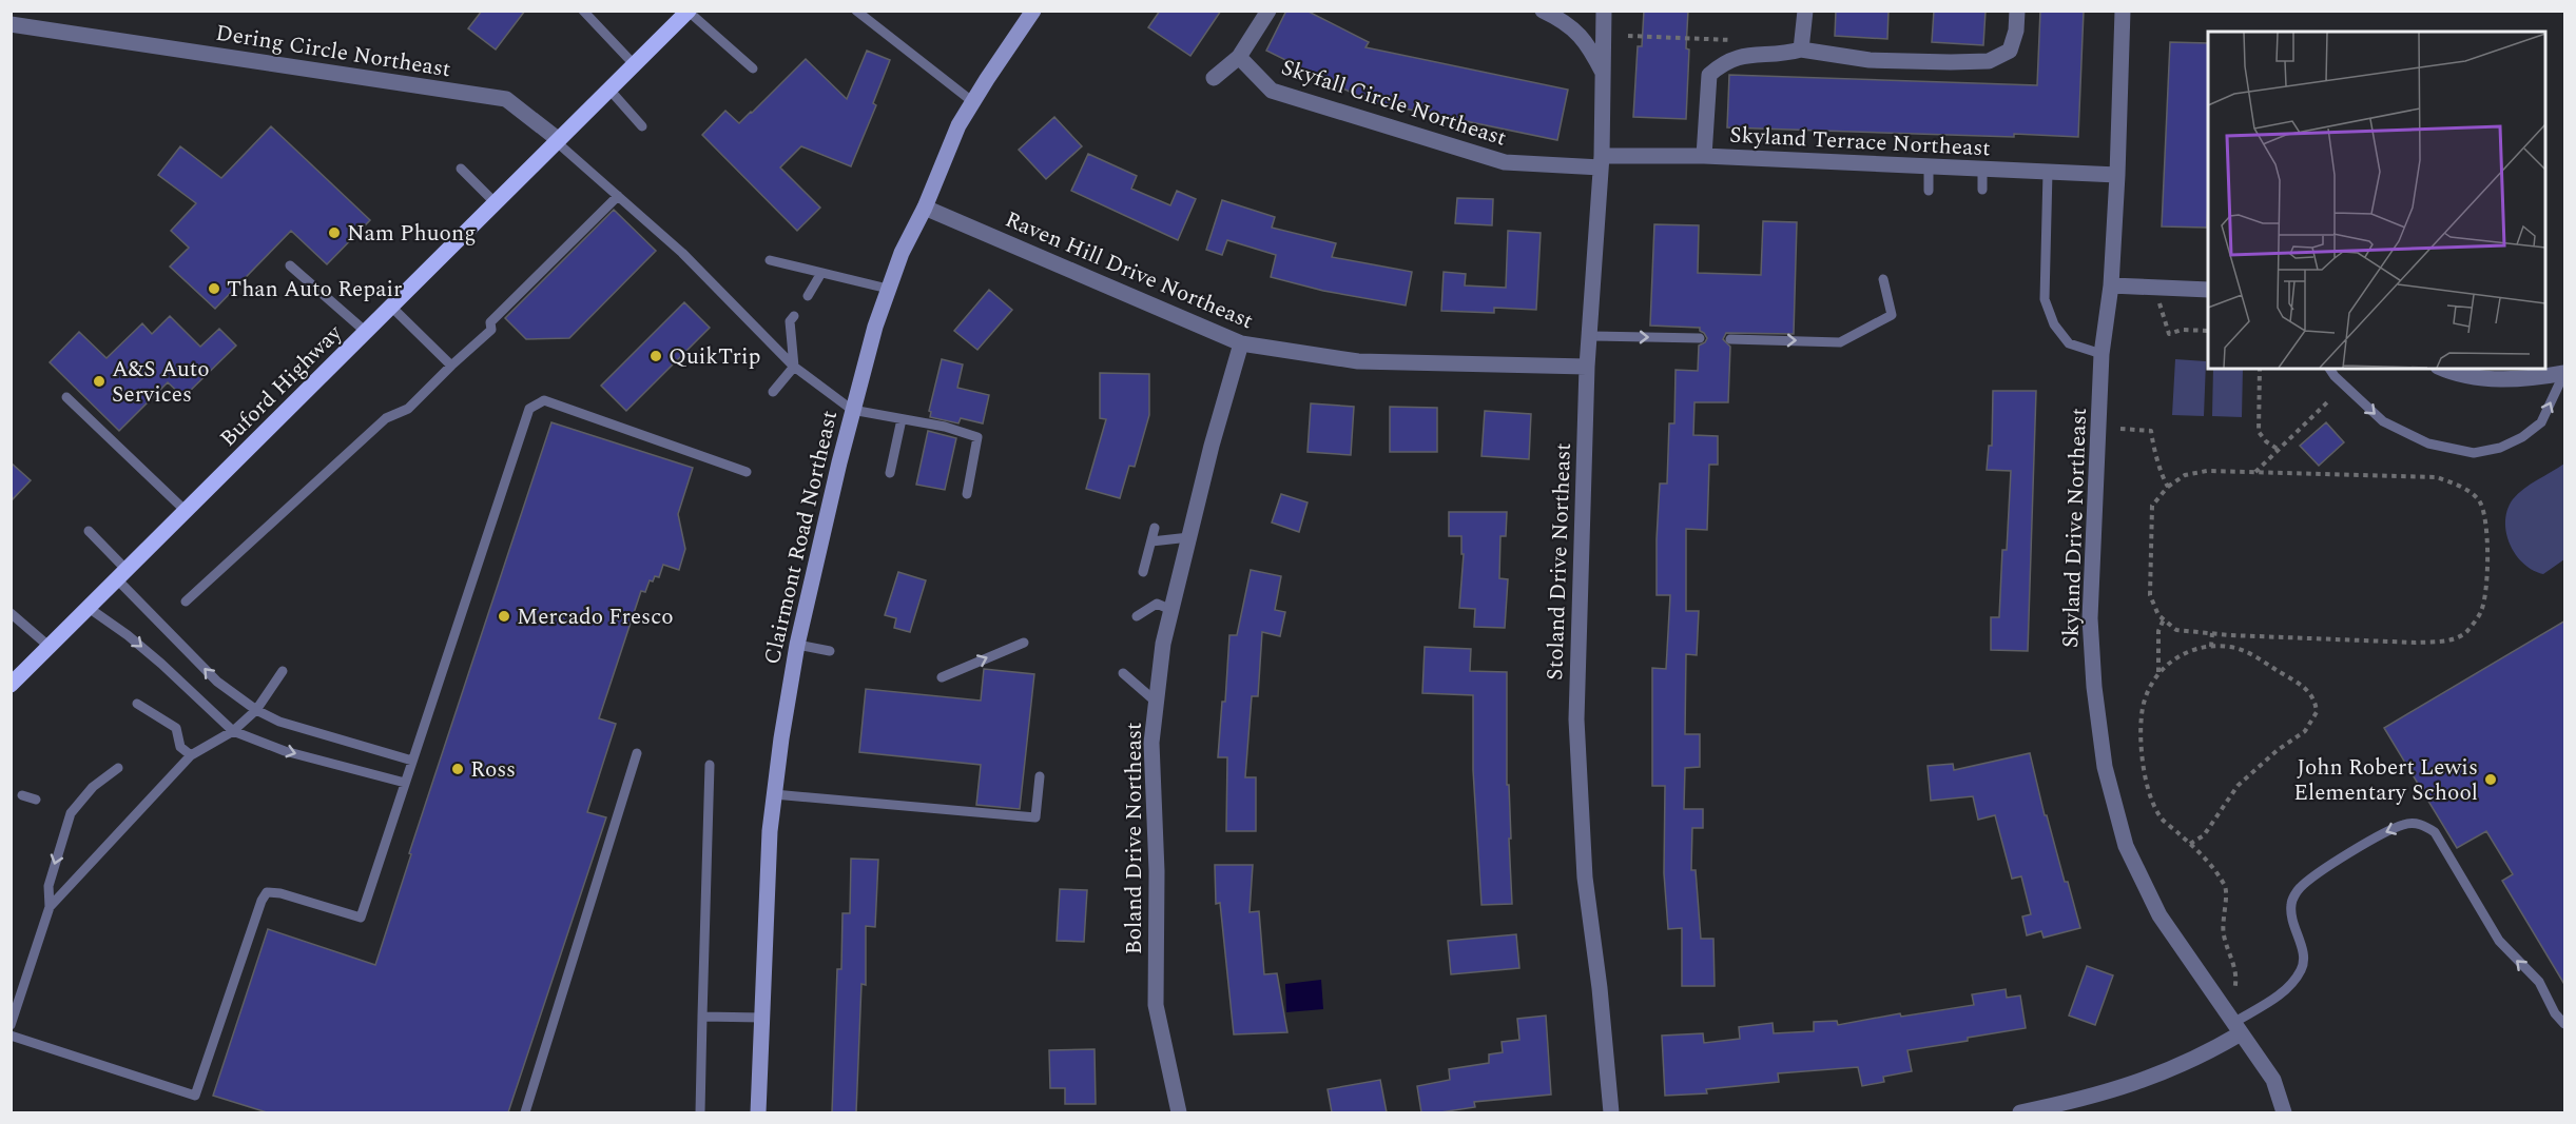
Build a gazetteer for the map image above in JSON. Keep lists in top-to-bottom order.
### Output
{
  "streets": {
    "main road": ["Buford Highway", "Clairmont Road Northeast"],
    "street": [
      "Dering Circle Northeast",
      "Skyfall Circle Northeast",
      "Skyland Terrace Northeast",
      "Raven Hill Drive Northeast",
      "Skyland Drive Northeast",
      "Stoland Drive Northeast",
      "Boland Drive Northeast"
    ]
  },
  "crossings": [
    ["Dering Circle Northeast", "Buford Highway"],
    ["Skyfall Circle Northeast", "Skyland Terrace Northeast"],
    ["Skyfall Circle Northeast", "Stoland Drive Northeast"],
    ["Skyland Terrace Northeast", "Skyland Drive Northeast"],
    ["Skyland Terrace Northeast", "Stoland Drive Northeast"],
    ["Raven Hill Drive Northeast", "Clairmont Road Northeast"],
    ["Raven Hill Drive Northeast", "Stoland Drive Northeast"],
    ["Raven Hill Drive Northeast", "Boland Drive Northeast"]
  ],
  "places": [
    "Nam Phuong",
    "Than Auto Repair",
    "QuikTrip",
    "A&S Auto Services",
    "Mercado Fresco",
    "Ross",
    "John Robert Lewis Elementary School"
  ]
}
